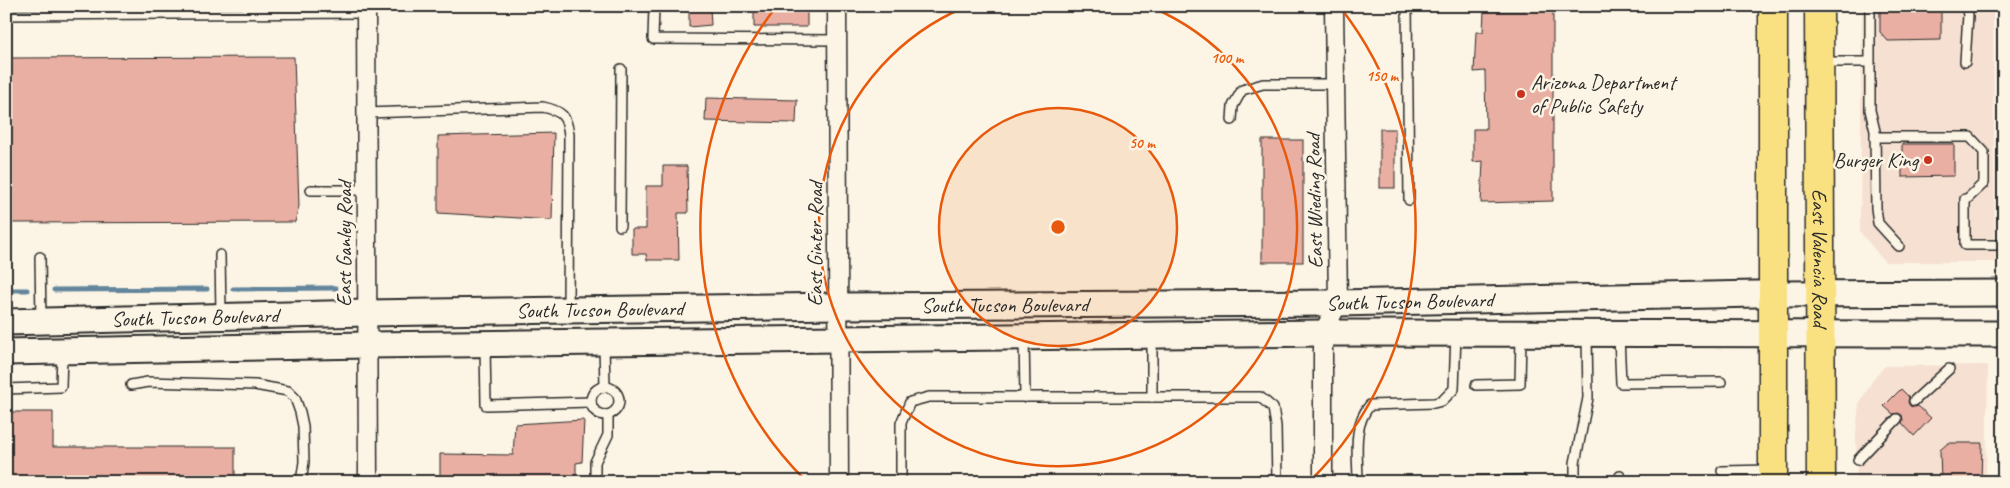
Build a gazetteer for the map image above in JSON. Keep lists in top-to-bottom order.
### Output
{
  "streets": {
    "main road": ["East Valencia Road", "South Tucson Boulevard"],
    "street": ["East Wieding Road", "East Ganley Road", "East Ginter Road"]
  },
  "crossings": [
    ["East Wieding Road", "South Tucson Boulevard"],
    ["East Ganley Road", "South Tucson Boulevard"],
    ["East Ginter Road", "South Tucson Boulevard"],
    ["East Valencia Road", "South Tucson Boulevard"]
  ],
  "places": ["Arizona Department of Public Safety", "Burger King"],
  "rings": ["100 m", "150 m", "50 m"]
}
